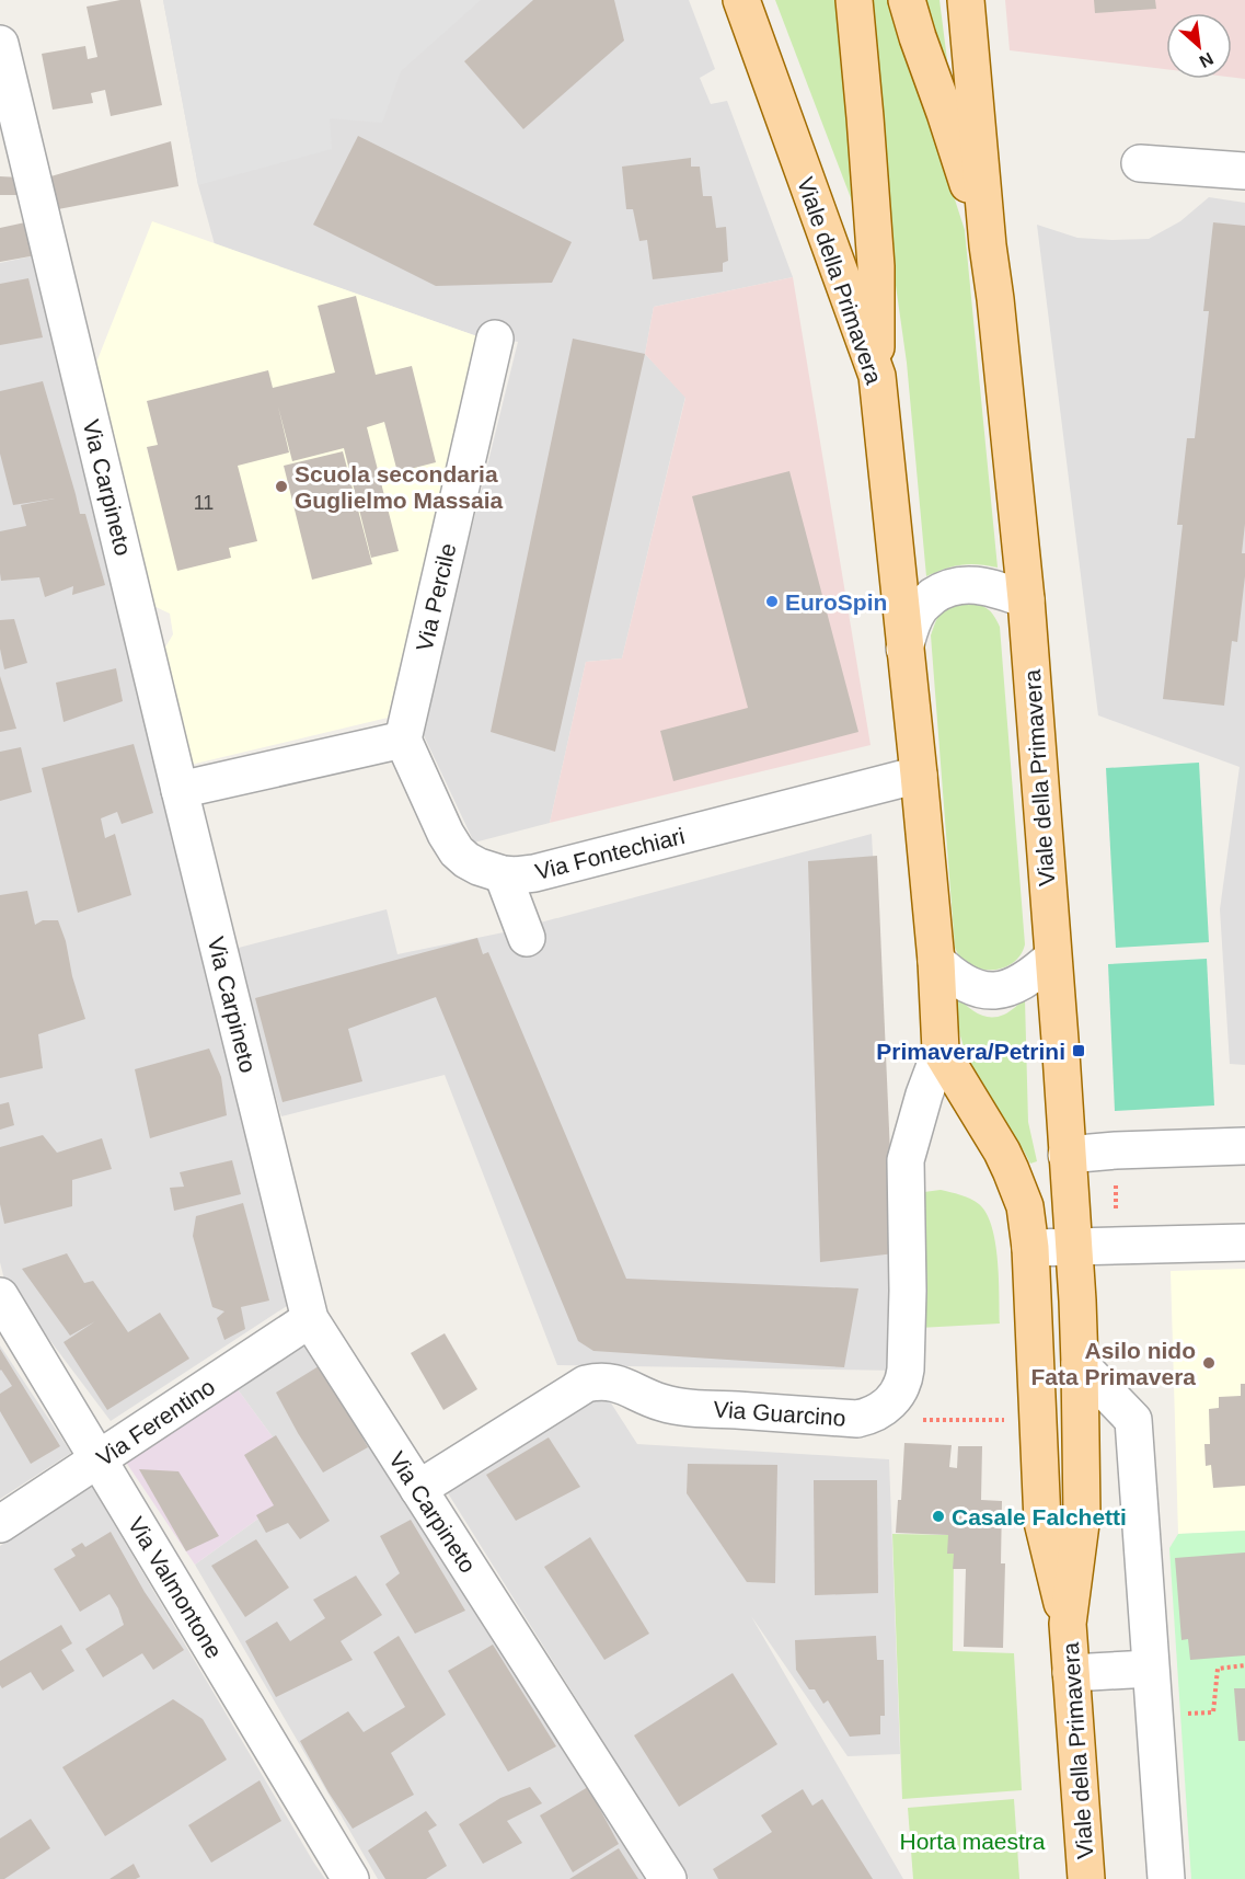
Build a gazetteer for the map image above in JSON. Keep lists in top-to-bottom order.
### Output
{
  "streets": {
    "main road": ["Viale della Primavera"],
    "street": [
      "Via Carpineto",
      "Via Percile",
      "Via Fontechiari",
      "Via Guarcino",
      "Via Ferentino",
      "Via Valmontone"
    ]
  },
  "crossings": [
    ["Viale della Primavera", "Via Fontechiari"],
    ["Via Carpineto", "Via Guarcino"],
    ["Via Carpineto", "Via Ferentino"],
    ["Via Percile", "Via Fontechiari"],
    ["Via Ferentino", "Via Valmontone"]
  ],
  "parks": ["Horta maestra"],
  "places": {
    "other": [
      "Scuola secondaria Guglielmo Massaia",
      "EuroSpin",
      "Asilo nido Fata Primavera",
      "Casale Falchetti"
    ],
    "transit": ["Primavera/Petrini"]
  },
  "house_numbers": ["11"],
  "north": "bottom right"
}
